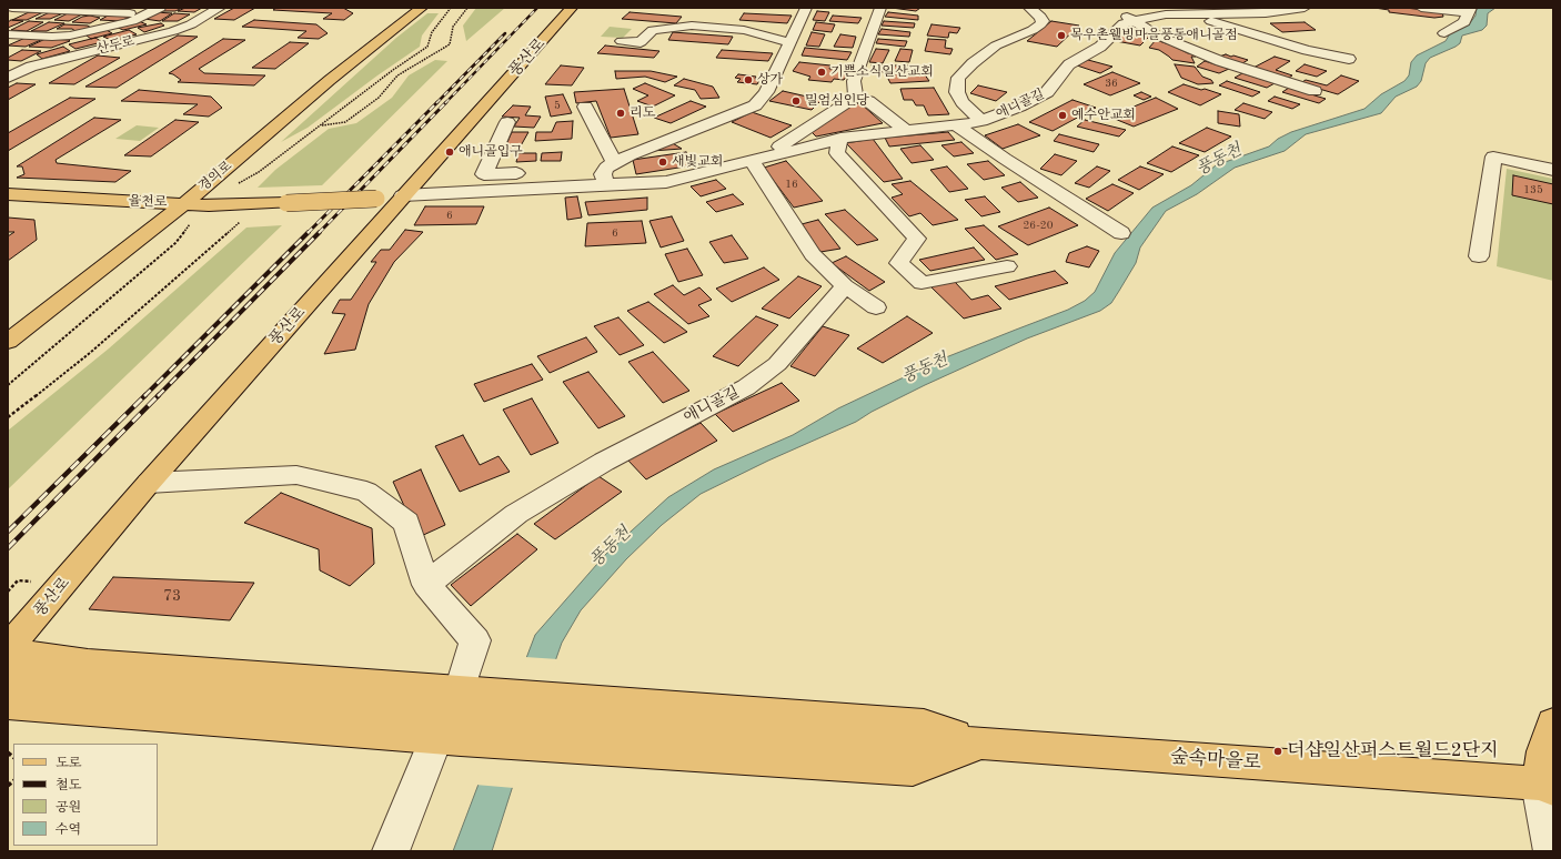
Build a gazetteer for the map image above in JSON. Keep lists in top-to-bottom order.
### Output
{
  "streets": {
    "main road": [
      "풍산로",
      "경의로",
      "율천로",
      "숲속마을로"
    ],
    "street": ["산두로", "애니골길"]
  },
  "crossings": [
    ["풍산로", "애니골길"],
    ["풍산로", "율천로"],
    ["애니골길", "율천로"],
    ["경의로", "율천로"]
  ],
  "water": ["풍동천"],
  "places": [
    "목우촌웰빙마을풍동애니골점",
    "기쁜소식일산교회",
    "상가",
    "밀엄심인당",
    "리도",
    "예수안교회",
    "애니골입구",
    "새빛교회",
    "더샵일산퍼스트월드2단지"
  ],
  "house_numbers": [
    "36",
    "5",
    "16",
    "135",
    "6",
    "26-20",
    "6",
    "73"
  ],
  "legend": [
    "도로",
    "철도",
    "공원",
    "수역"
  ]
}
